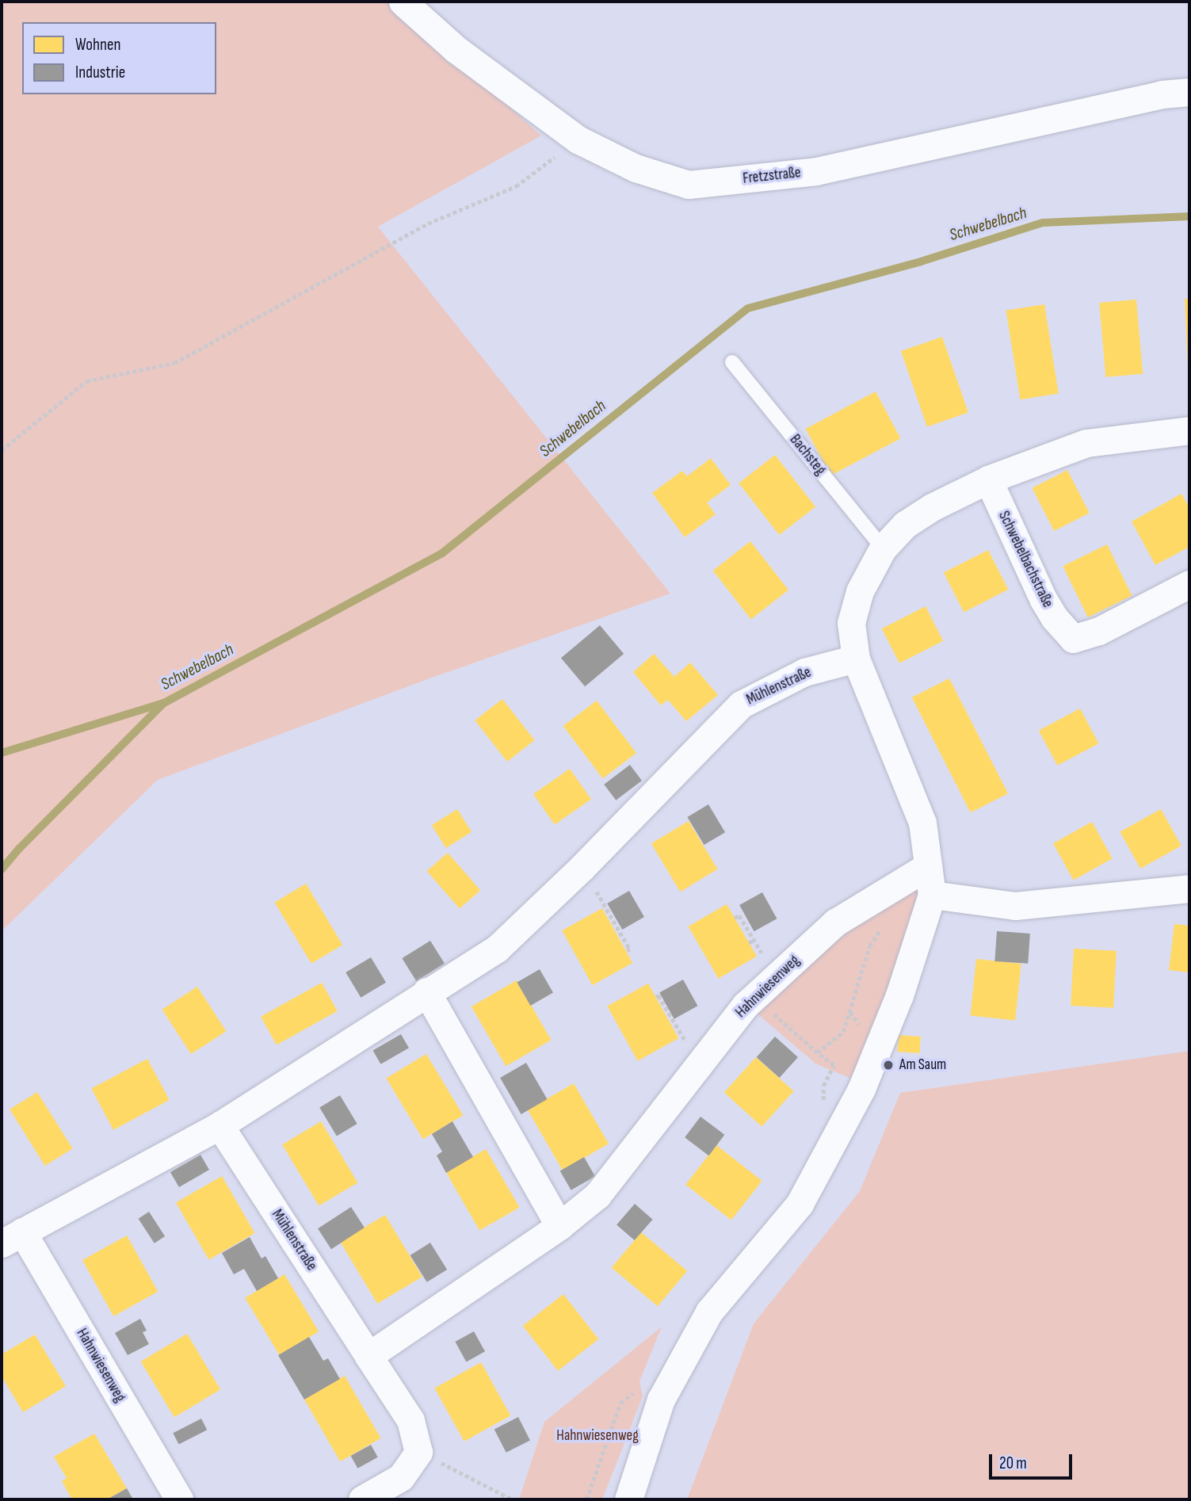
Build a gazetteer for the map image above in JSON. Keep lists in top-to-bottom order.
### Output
{
  "streets": {
    "street": [
      "Fretzstraße",
      "Schwebelbachstraße",
      "Mühlenstraße",
      "Hahnwiesenweg"
    ],
    "lane": ["Bachsteg"]
  },
  "crossings": [
    ["Mühlenstraße", "Hahnwiesenweg"]
  ],
  "water": ["Schwebelbach"],
  "parks": ["Hahnwiesenweg"],
  "places": ["Am Saum"],
  "legend": ["Wohnen", "Industrie"],
  "scale_bar": "20 m"
}
